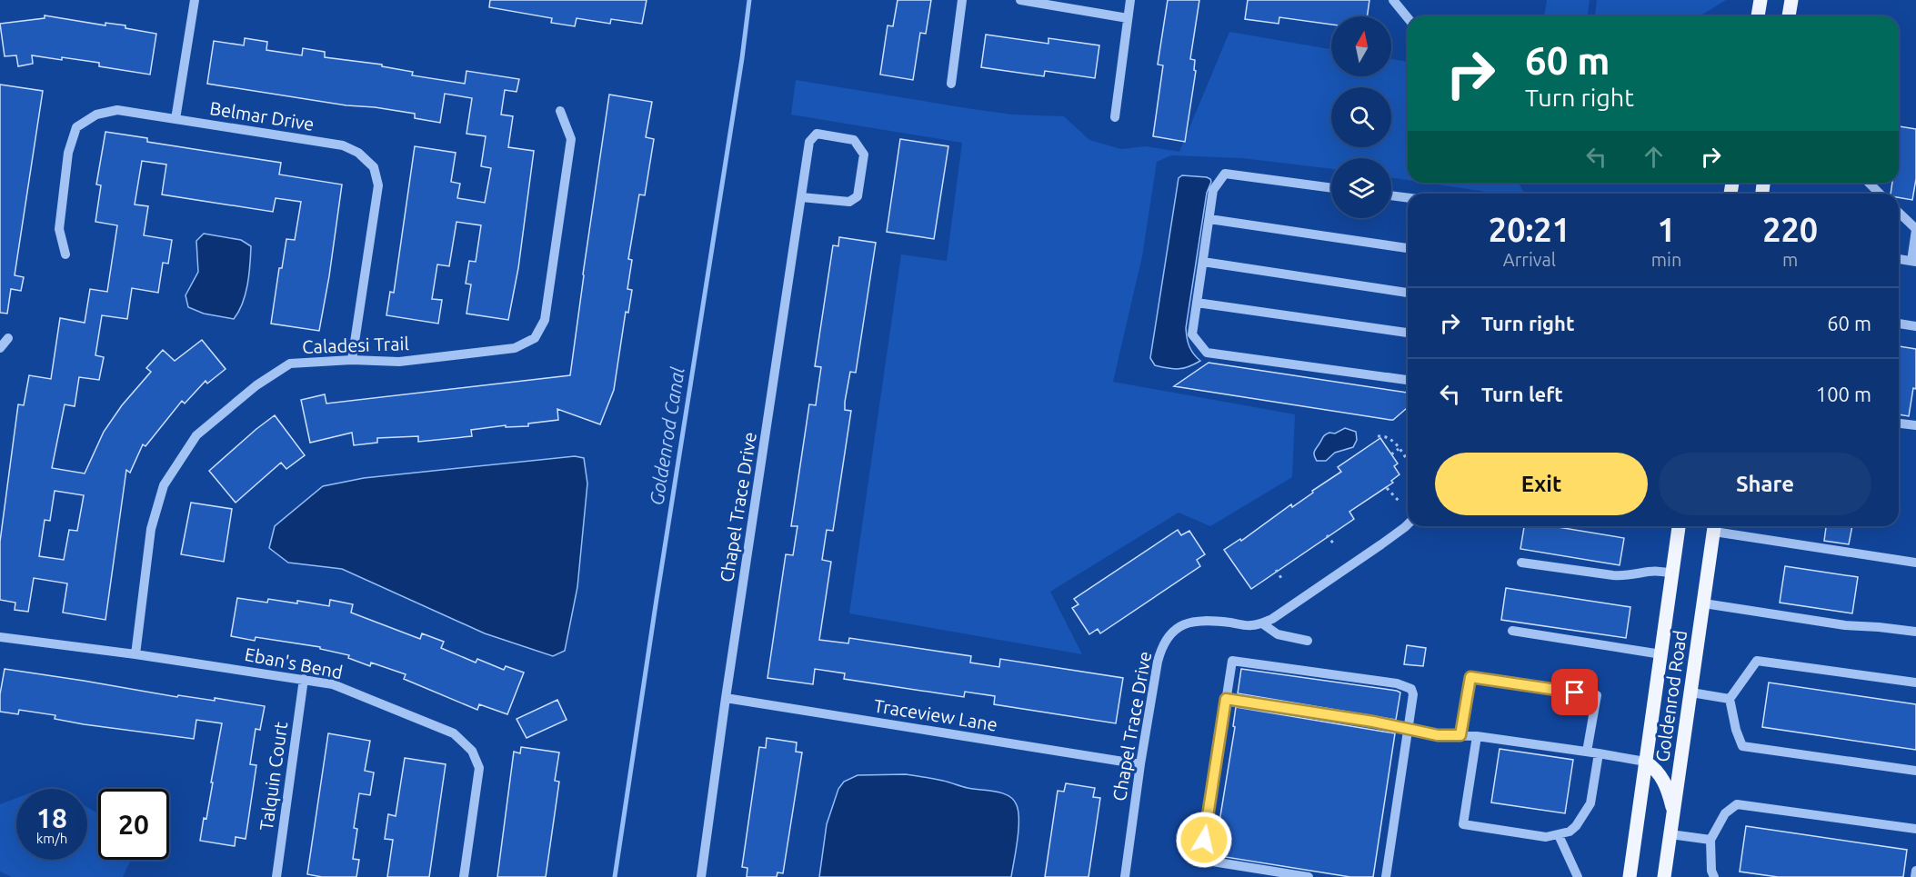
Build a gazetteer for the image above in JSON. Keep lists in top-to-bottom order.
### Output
{
  "streets": {
    "main road": ["Goldenrod Road"],
    "street": [
      "Belmar Drive",
      "Caladesi Trail",
      "Chapel Trace Drive",
      "Eban's Bend",
      "Traceview Lane",
      "Talquin Court"
    ]
  },
  "crossings": [
    ["Belmar Drive", "Caladesi Trail"],
    ["Caladesi Trail", "Eban's Bend"],
    ["Chapel Trace Drive", "Traceview Lane"],
    ["Eban's Bend", "Talquin Court"]
  ],
  "water": ["Goldenrod Canal"],
  "north": "top",
  "page": {
    "turn": ["60 m", "Turn right"],
    "eta": [
      "20:21",
      "Arrival",
      "1",
      "min",
      "220",
      "m"
    ],
    "list": [
      {
        "name": "Turn right",
        "value": "60 m"
      },
      {
        "name": "Turn left",
        "value": "100 m"
      }
    ],
    "buttons": ["Exit", "Share"],
    "speed": "18 km/h",
    "limit": "20"
  }
}
